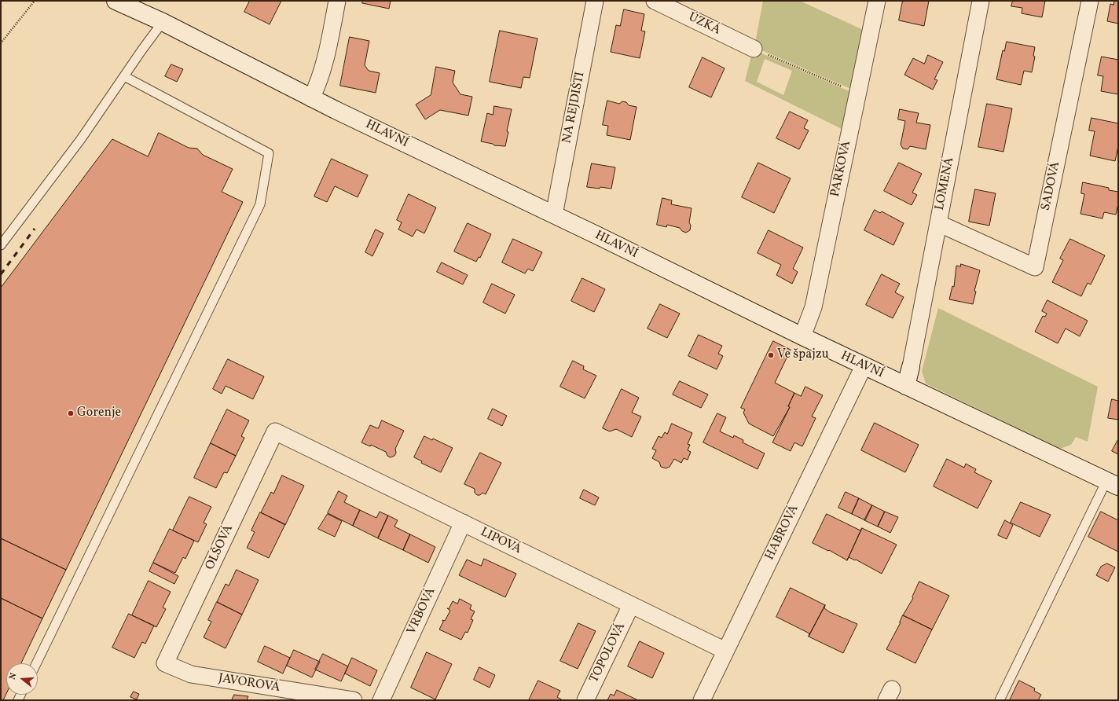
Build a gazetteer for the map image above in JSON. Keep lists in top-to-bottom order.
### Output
{
  "streets": {
    "street": [
      "ÚZKÁ",
      "NA REJDIŠTI",
      "HLAVNÍ",
      "PARKOVÁ",
      "LOMENÁ",
      "SADOVÁ",
      "HABROVÁ",
      "LIPOVÁ",
      "OLŠOVÁ",
      "VRBOVÁ",
      "TOPOLOVÁ",
      "JAVOROVÁ"
    ]
  },
  "crossings": [
    ["NA REJDIŠTI", "HLAVNÍ"],
    ["HLAVNÍ", "PARKOVÁ"],
    ["HLAVNÍ", "HABROVÁ"],
    ["LOMENÁ", "SADOVÁ"],
    ["HABROVÁ", "LIPOVÁ"],
    ["LIPOVÁ", "OLŠOVÁ"],
    ["LIPOVÁ", "VRBOVÁ"],
    ["LIPOVÁ", "TOPOLOVÁ"],
    ["OLŠOVÁ", "JAVOROVÁ"]
  ],
  "places": ["Ve špajzu", "Gorenje"],
  "north": "left"
}
